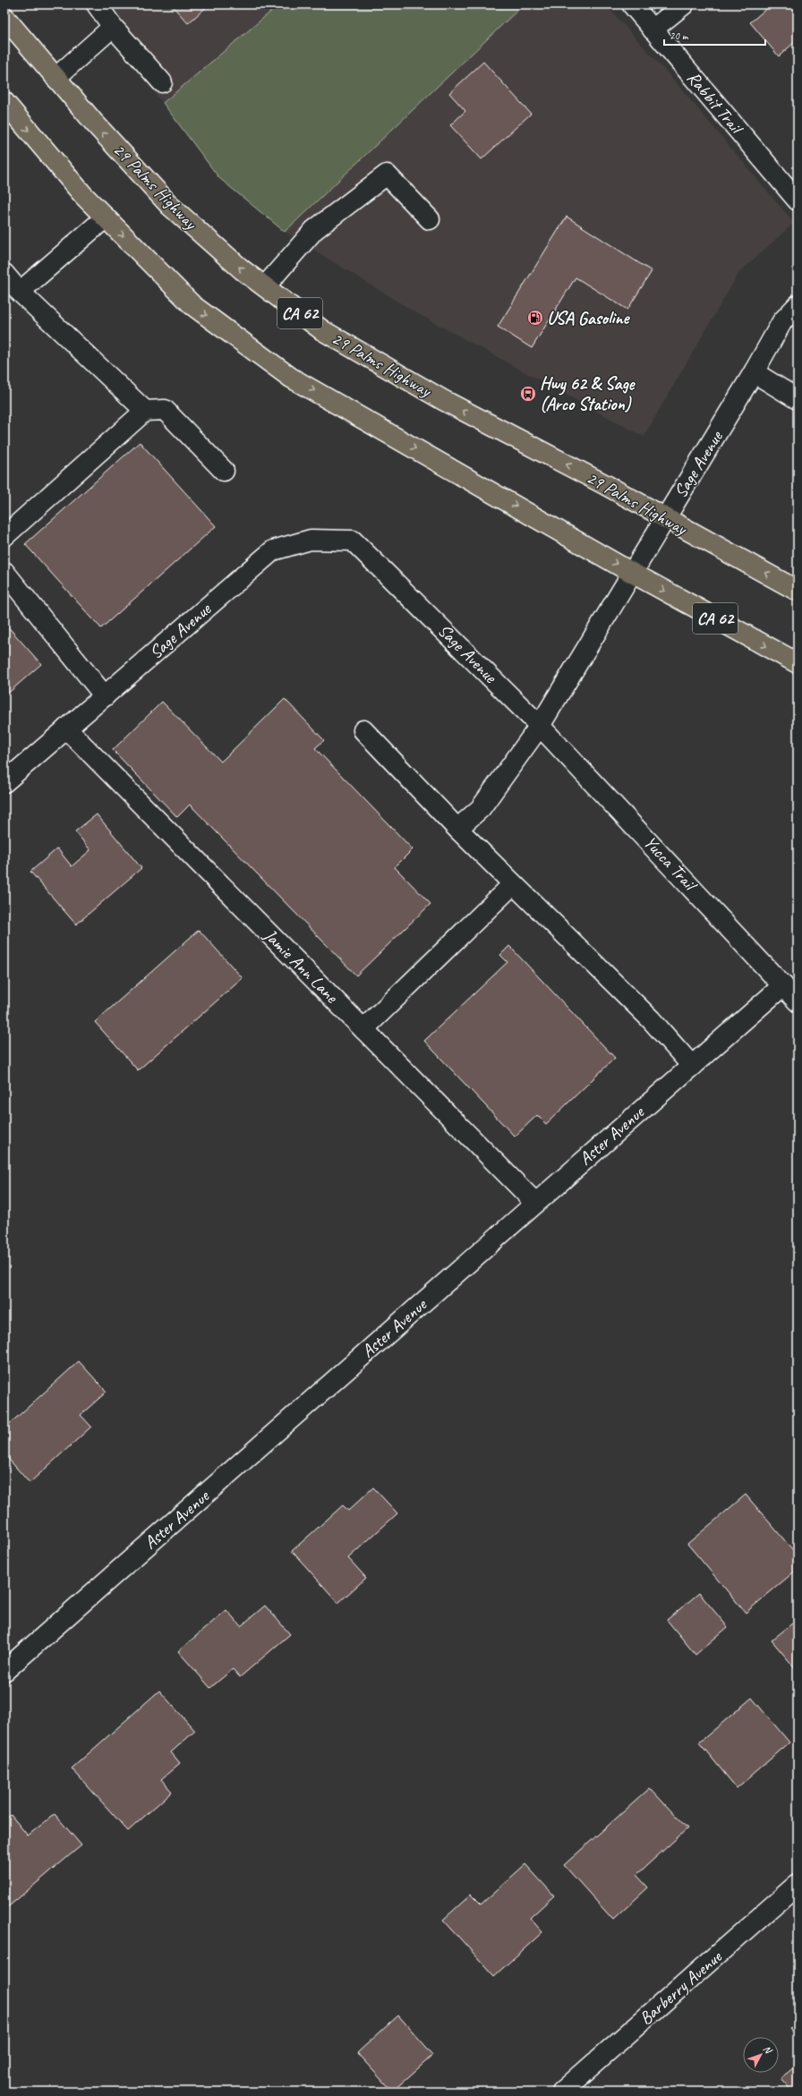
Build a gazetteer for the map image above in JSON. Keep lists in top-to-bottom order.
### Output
{
  "streets": {
    "main road": ["29 Palms Highway", "CA 62"],
    "street": [
      "Rabbit Trail",
      "Sage Avenue",
      "Yucca Trail",
      "Jamie Ann Lane",
      "Aster Avenue",
      "Barberry Avenue"
    ]
  },
  "crossings": [
    ["29 Palms Highway", "Sage Avenue"],
    ["CA 62", "Sage Avenue"],
    ["Sage Avenue", "Yucca Trail"],
    ["Sage Avenue", "Jamie Ann Lane"],
    ["Yucca Trail", "Aster Avenue"],
    ["Jamie Ann Lane", "Aster Avenue"]
  ],
  "places": {
    "fuel station": ["USA Gasoline"],
    "bus stop": ["Hwy 62 & Sage (Arco Station)"]
  },
  "scale_bar": "20 m",
  "north": "top right"
}
